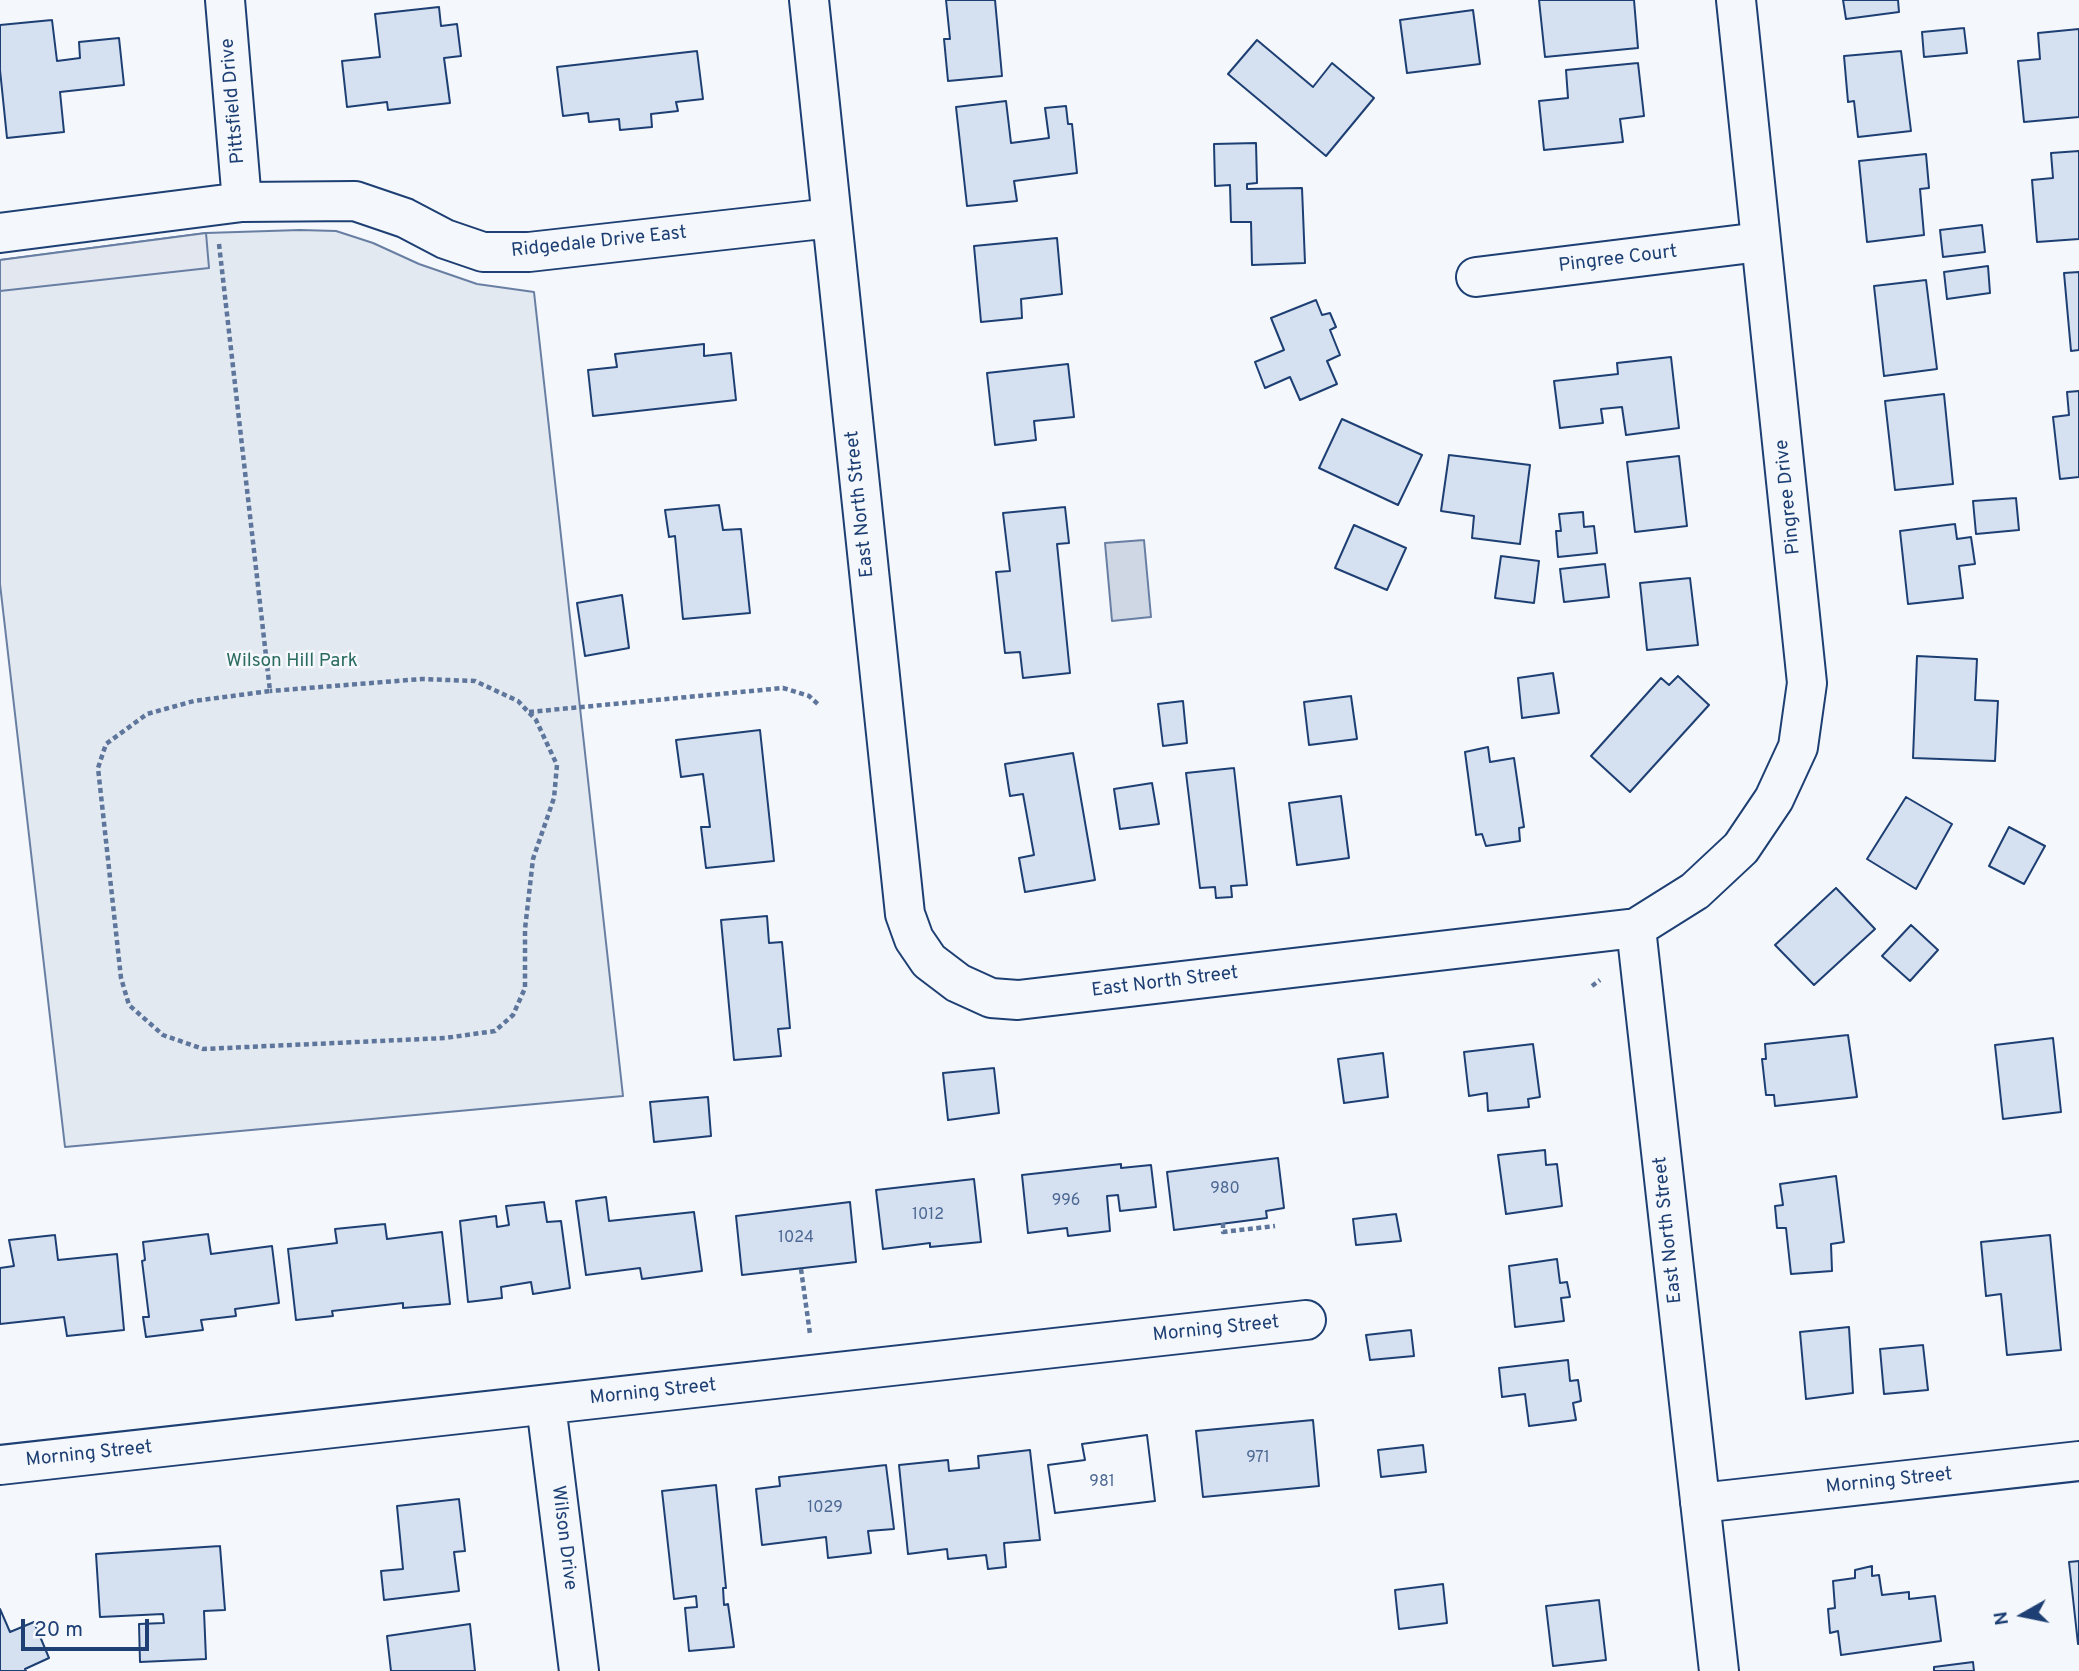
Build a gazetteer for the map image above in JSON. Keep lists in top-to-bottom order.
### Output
{
  "streets": {
    "street": [
      "Pittsfield Drive",
      "Ridgedale Drive East",
      "Pingree Court",
      "Pingree Drive",
      "East North Street",
      "Morning Street",
      "Wilson Drive"
    ]
  },
  "crossings": [
    ["Pittsfield Drive", "Ridgedale Drive East"],
    ["Ridgedale Drive East", "East North Street"],
    ["Pingree Court", "Pingree Drive"],
    ["Pingree Drive", "East North Street"],
    ["East North Street", "Morning Street"],
    ["Morning Street", "Wilson Drive"]
  ],
  "parks": ["Wilson Hill Park"],
  "house_numbers": [
    "980",
    "996",
    "1012",
    "1024",
    "971",
    "981",
    "1029"
  ],
  "scale_bar": "20 m",
  "north": "left"
}
